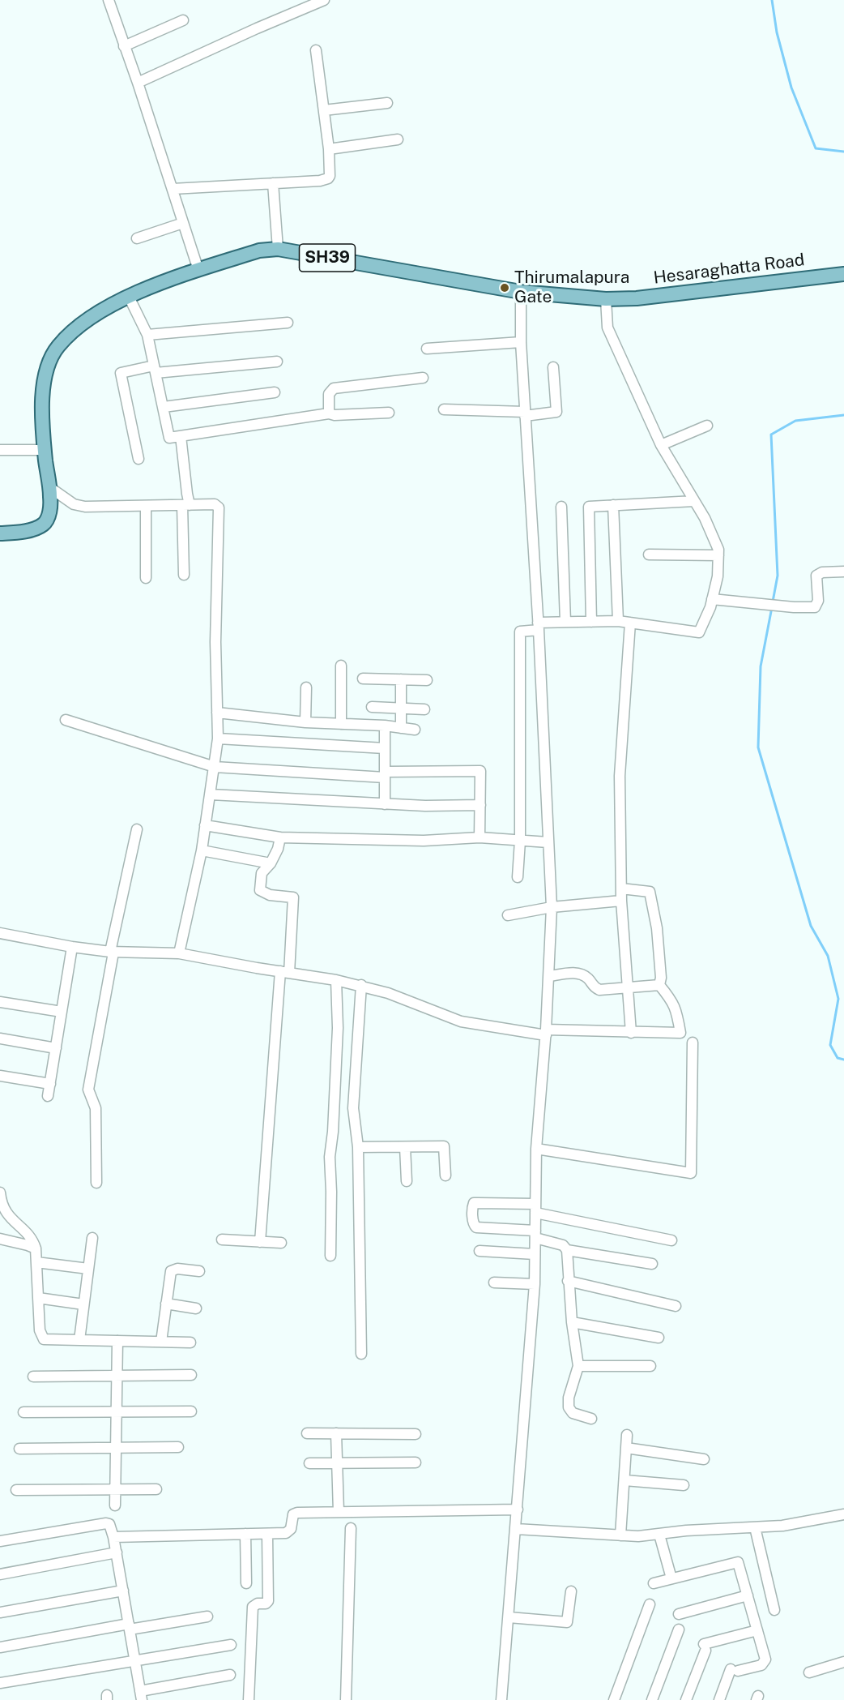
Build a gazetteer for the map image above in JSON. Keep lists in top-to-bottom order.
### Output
{
  "streets": {
    "main road": ["SH39", "Hesaraghatta Road"]
  },
  "places": ["Thirumalapura Gate"]
}
